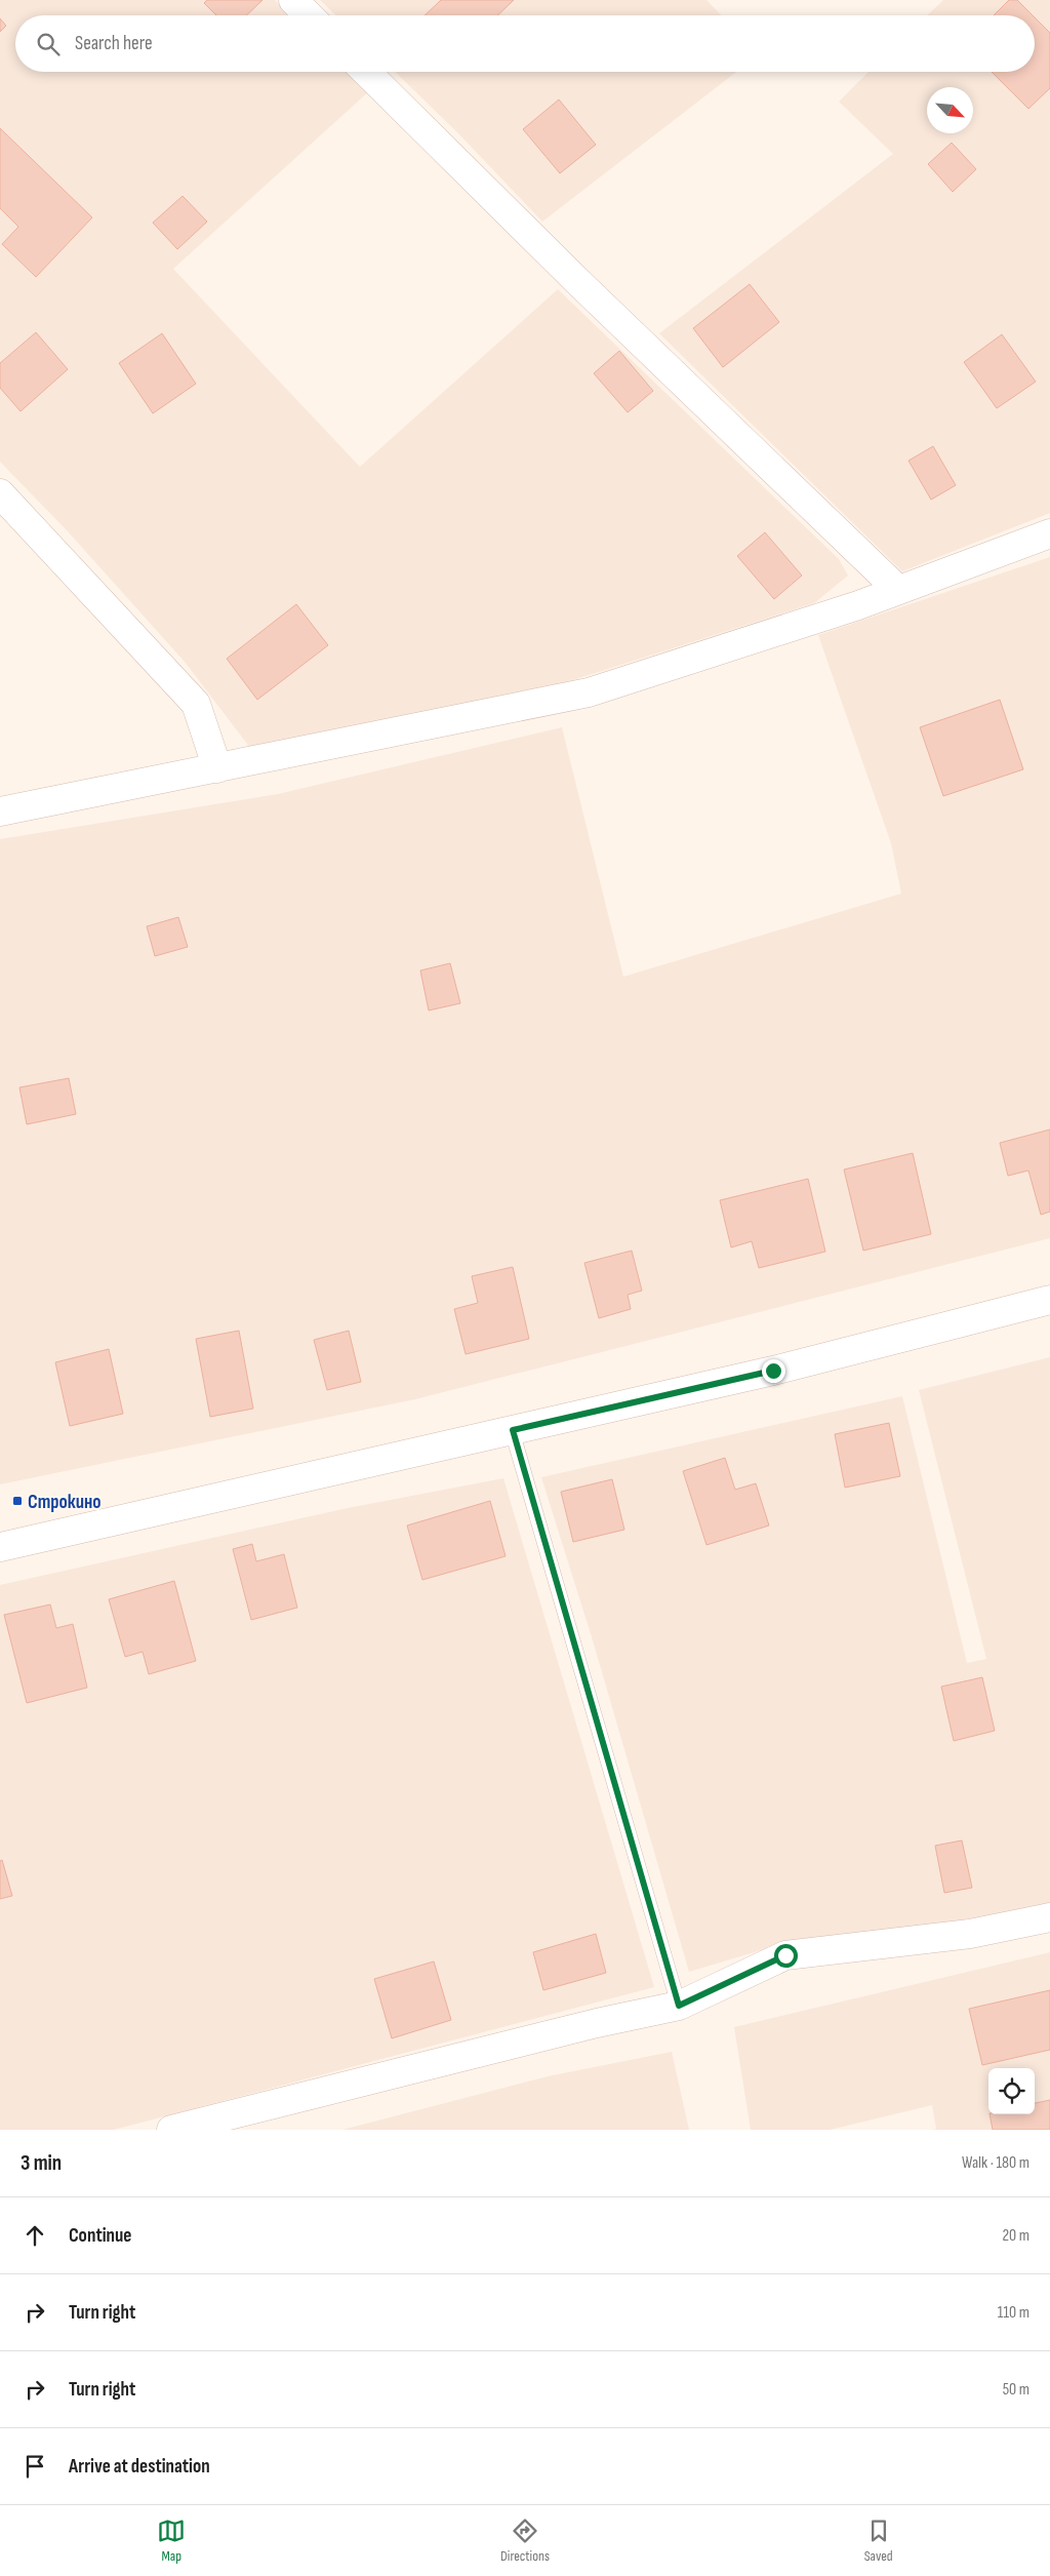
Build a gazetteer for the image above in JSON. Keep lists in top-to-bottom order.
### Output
{
  "places": {
    "transit": ["Строкино"]
  },
  "north": "bottom right",
  "page": {
    "search": "Search here",
    "heading": ["3 min", "Walk · 180 m"],
    "list": [
      ["Continue", "20 m"],
      ["Turn right", "110 m"],
      ["Turn right", "50 m"],
      "Arrive at destination"
    ],
    "nav": ["Map", "Directions", "Saved"]
  }
}
